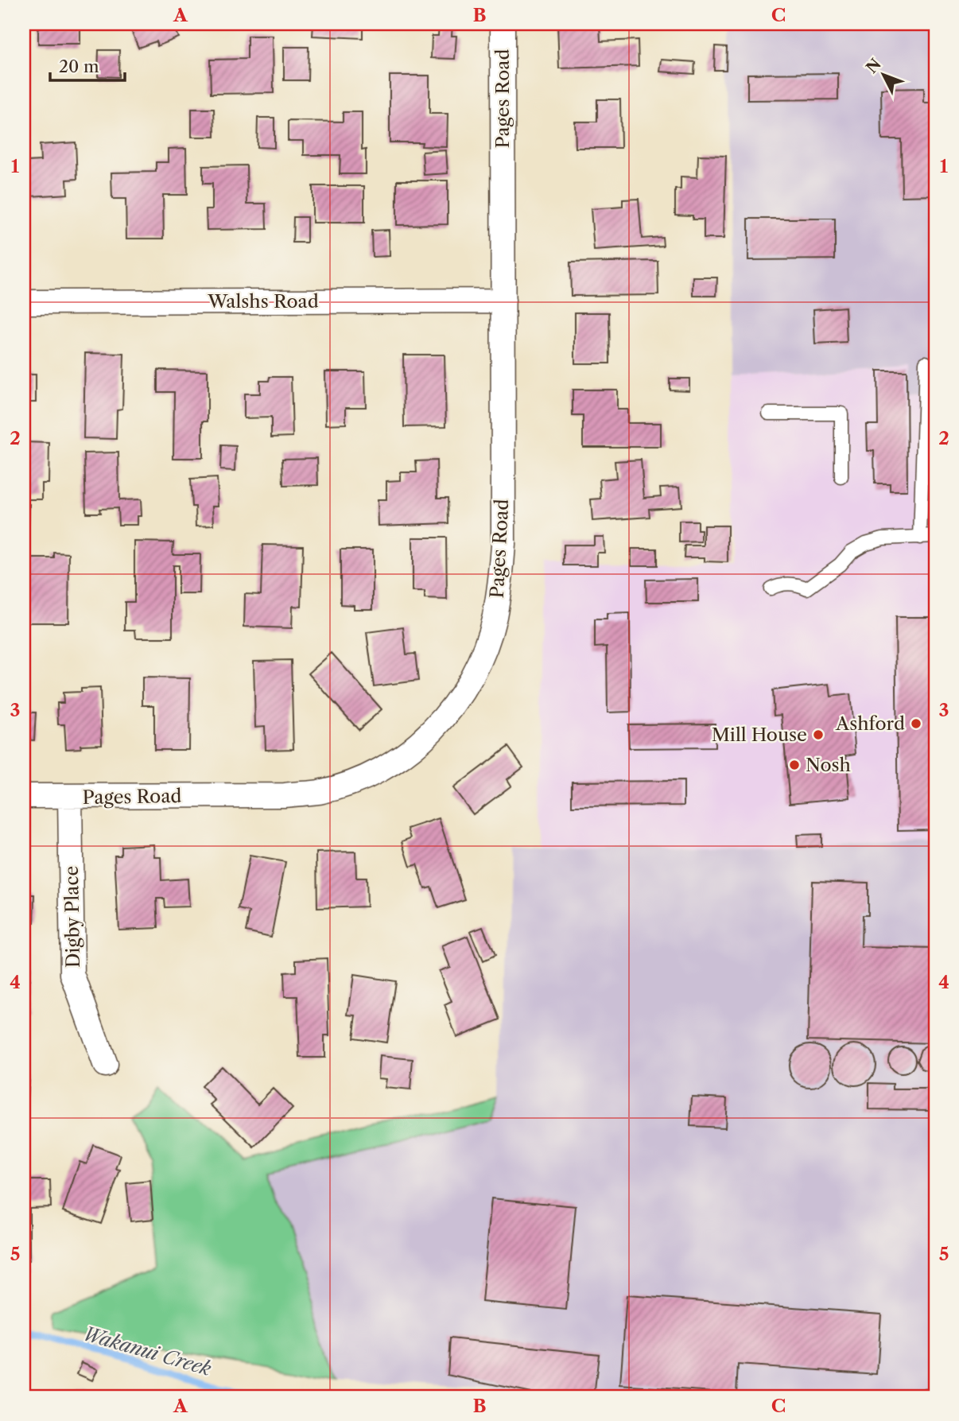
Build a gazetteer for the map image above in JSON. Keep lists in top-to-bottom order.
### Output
{
  "streets": {
    "street": ["Pages Road", "Walshs Road", "Digby Place"]
  },
  "crossings": [
    ["Pages Road", "Walshs Road"],
    ["Pages Road", "Digby Place"]
  ],
  "water": ["Wakanui Creek"],
  "places": ["Ashford", "Mill House", "Nosh"],
  "scale_bar": "20 m",
  "north": "top left",
  "grid": {
    "columns": ["A", "B", "C"],
    "rows": [
      "1",
      "2",
      "3",
      "4",
      "5"
    ]
  }
}
